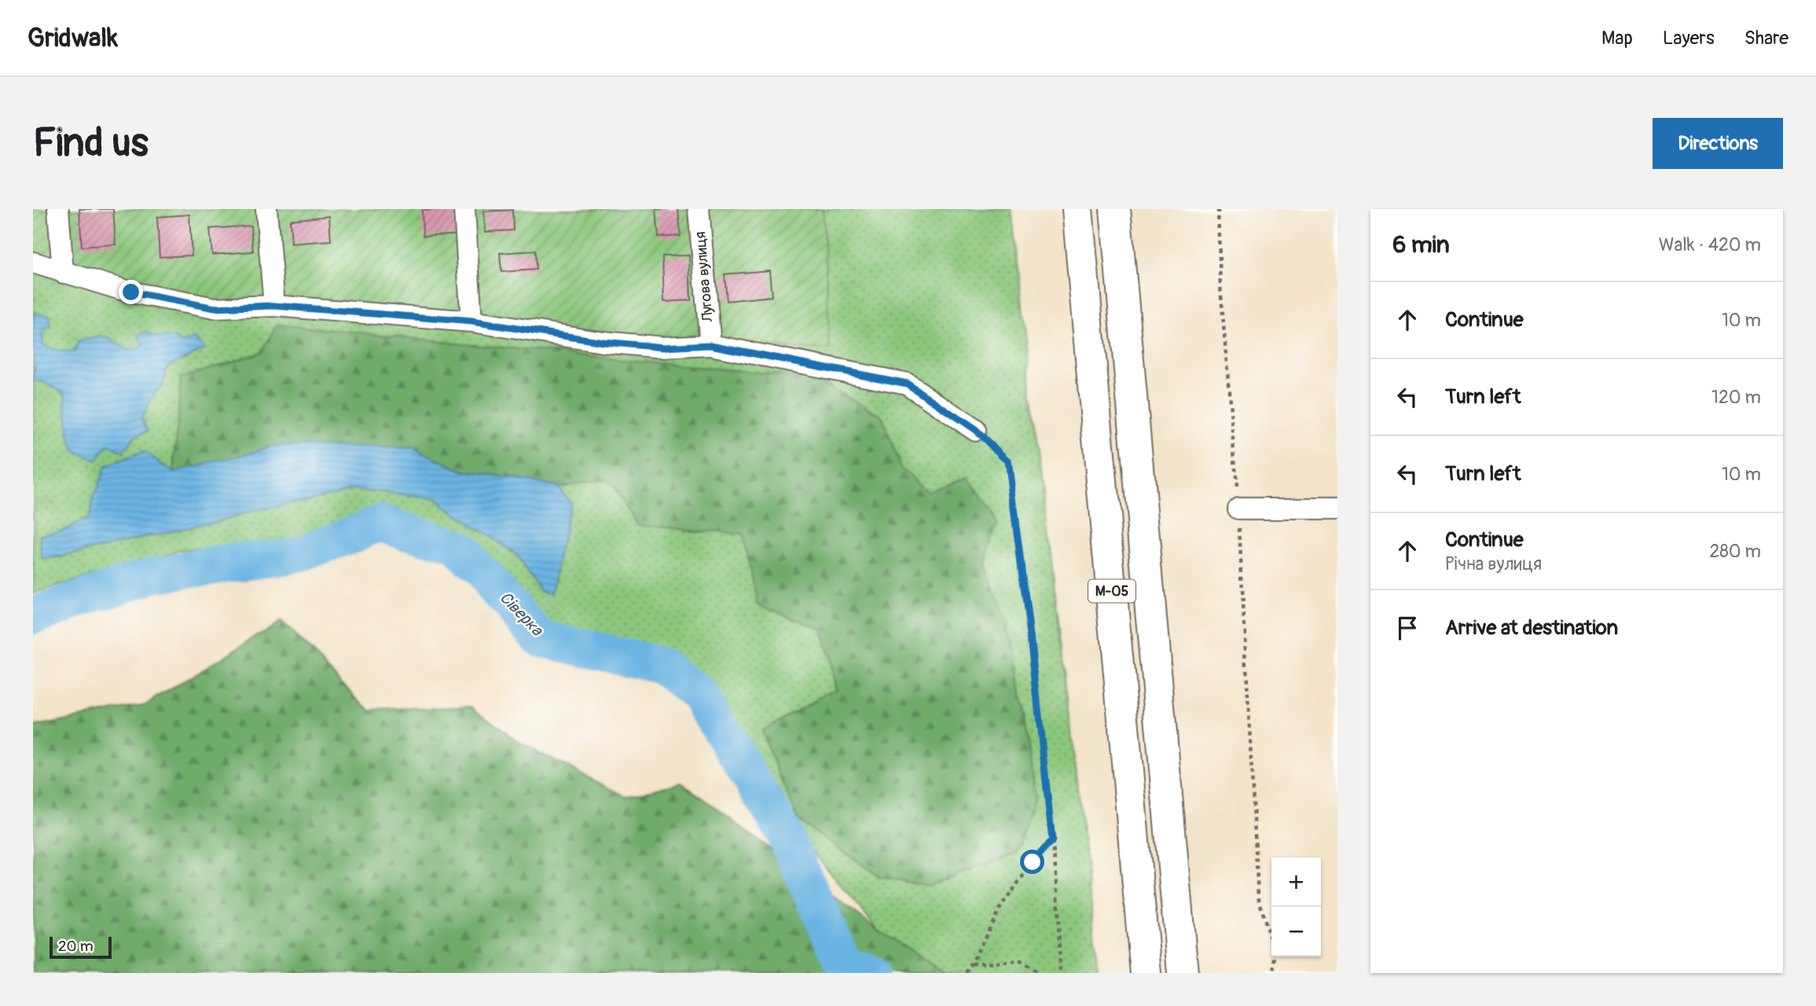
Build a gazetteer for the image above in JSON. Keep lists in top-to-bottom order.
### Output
{
  "streets": {
    "highway": ["М-05"],
    "street": ["Лугова вулиця"]
  },
  "water": ["Сіверка"],
  "scale_bar": "20 m",
  "page": {
    "header": "Gridwalk",
    "nav": ["Map", "Layers", "Share"],
    "buttons": "Directions",
    "title": "Find us",
    "heading": ["6 min", "Walk · 420 m"],
    "list": [
      ["Continue", "10 m"],
      ["Turn left", "120 m"],
      ["Turn left", "10 m"],
      ["Continue", "Річна вулиця", "280 m"],
      "Arrive at destination"
    ],
    "map_buttons": ["+", "−"],
    "scale": "20 m"
  }
}
